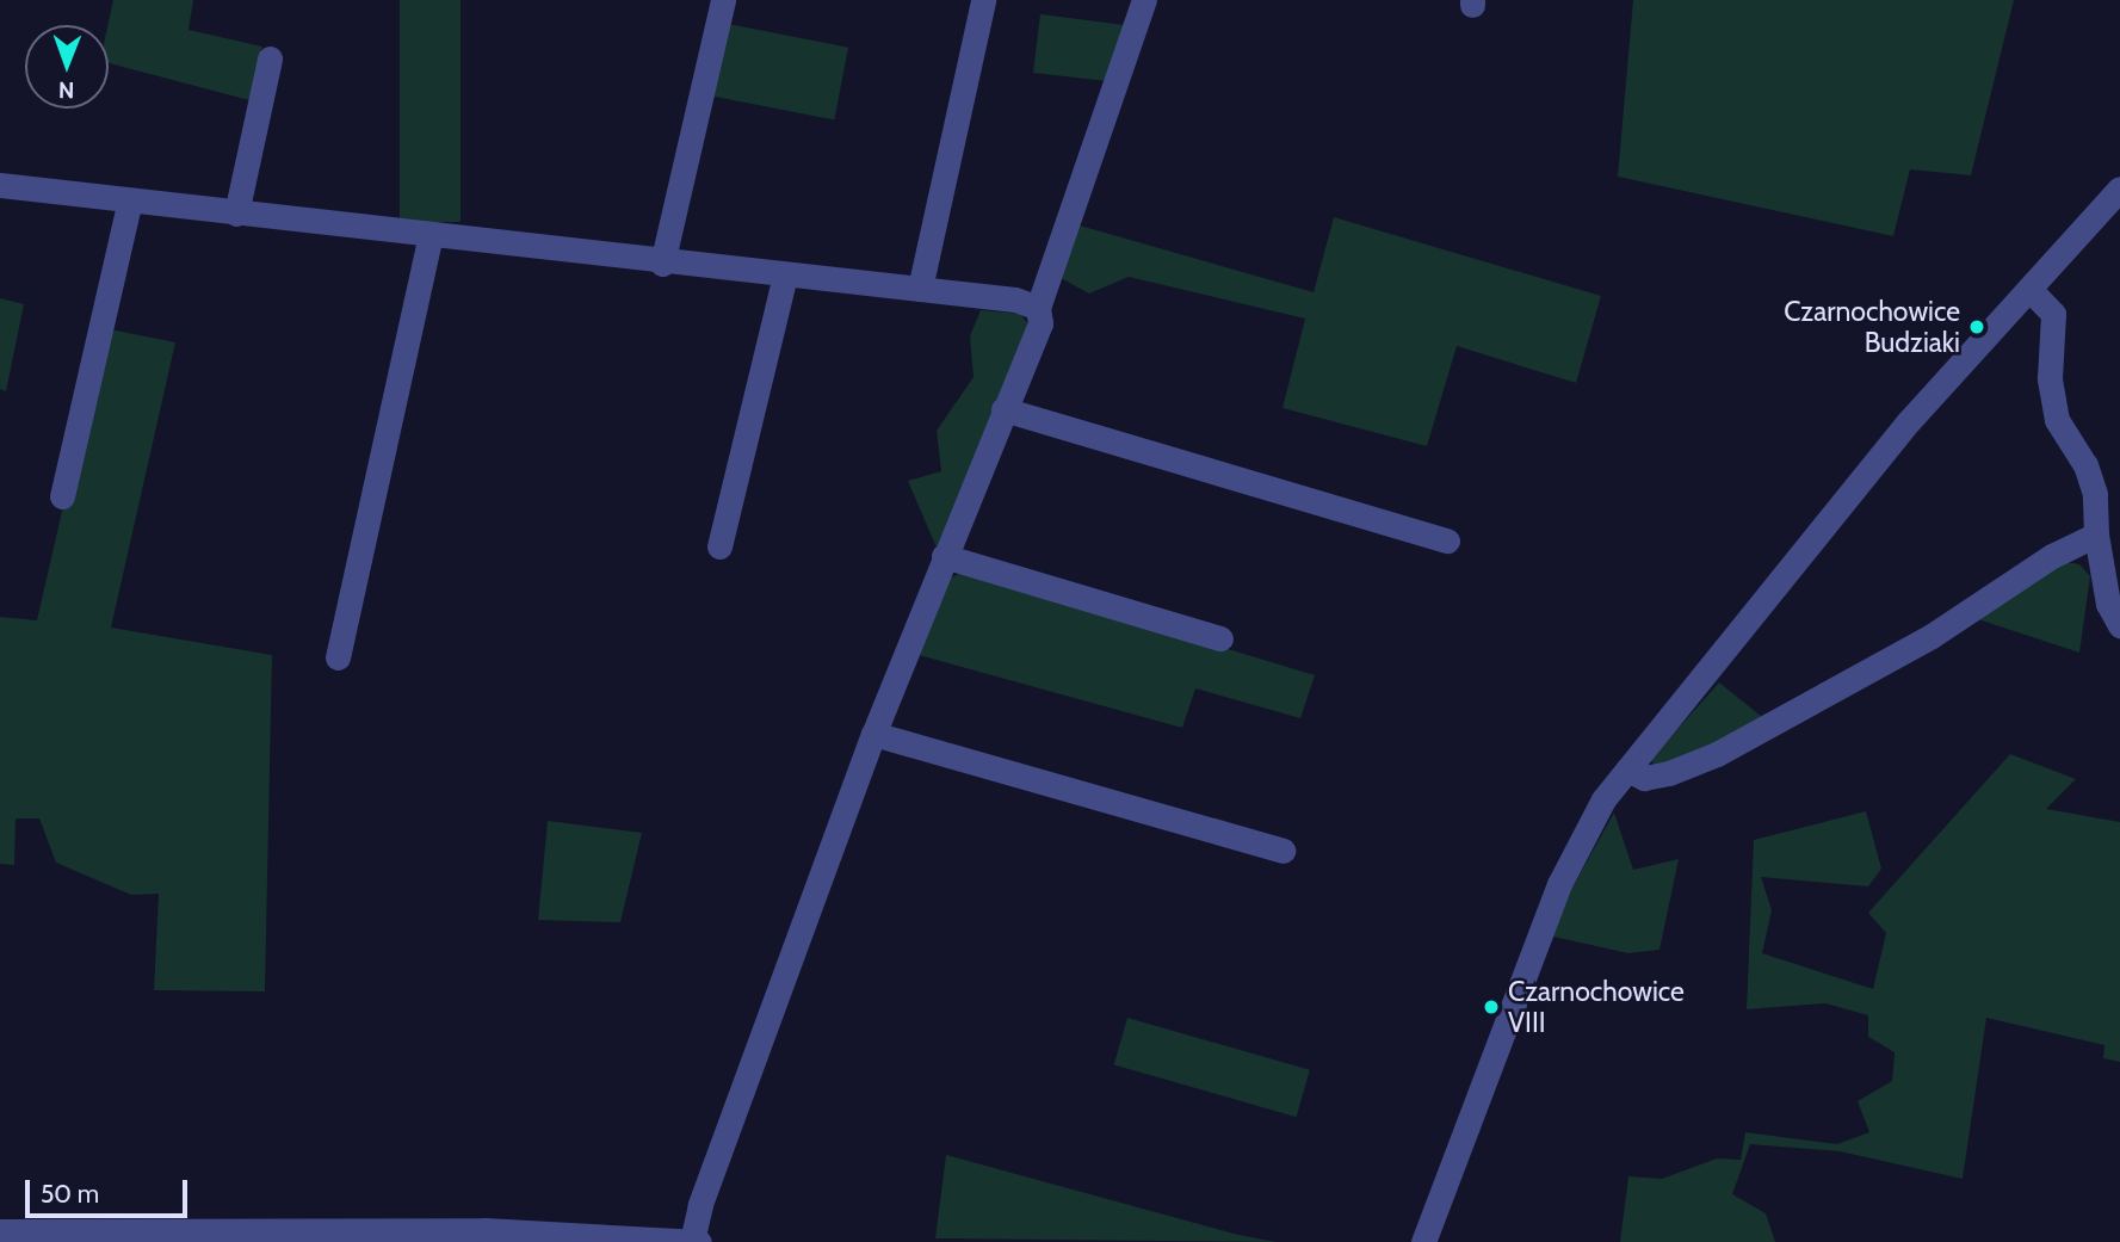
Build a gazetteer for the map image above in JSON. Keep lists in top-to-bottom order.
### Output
{
  "places": ["Czarnochowice Budziaki", "Czarnochowice VIII"],
  "scale_bar": "50 m",
  "north": "bottom"
}
